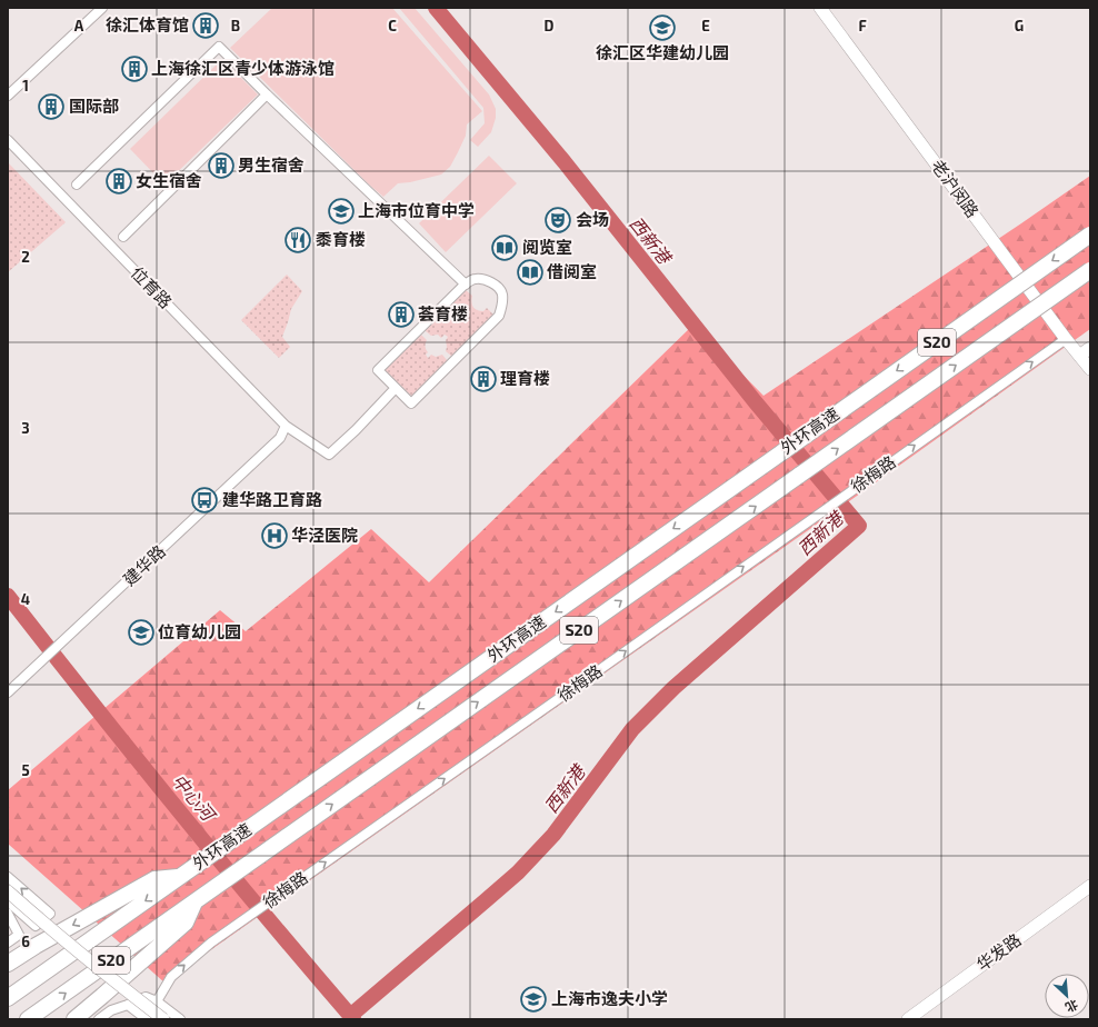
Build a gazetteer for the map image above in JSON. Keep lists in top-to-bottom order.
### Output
{
  "streets": {
    "highway": ["S20", "外环高速"],
    "main road": ["老沪闵路", "华发路"],
    "street": ["位育路", "徐梅路", "建华路"]
  },
  "crossings": [
    ["老沪闵路", "徐梅路"],
    ["位育路", "建华路"]
  ],
  "one_way": ["徐梅路"],
  "water": ["西新港", "中心河"],
  "places": {
    "building": [
      "徐汇体育馆",
      "上海徐汇区青少体游泳馆",
      "国际部",
      "男生宿舍",
      "女生宿舍",
      "荟育楼",
      "理育楼"
    ],
    "school or university": [
      "徐汇区华建幼儿园",
      "上海市位育中学",
      "位育幼儿园",
      "上海市逸夫小学"
    ],
    "theatre": ["会场"],
    "restaurant": ["黍育楼"],
    "library": ["阅览室", "借阅室"],
    "bus stop": ["建华路卫育路"],
    "hospital": ["华泾医院"]
  },
  "north": "bottom right",
  "grid": {
    "columns": [
      "A",
      "B",
      "C",
      "D",
      "E",
      "F",
      "G"
    ],
    "rows": [
      "1",
      "2",
      "3",
      "4",
      "5",
      "6"
    ]
  }
}
